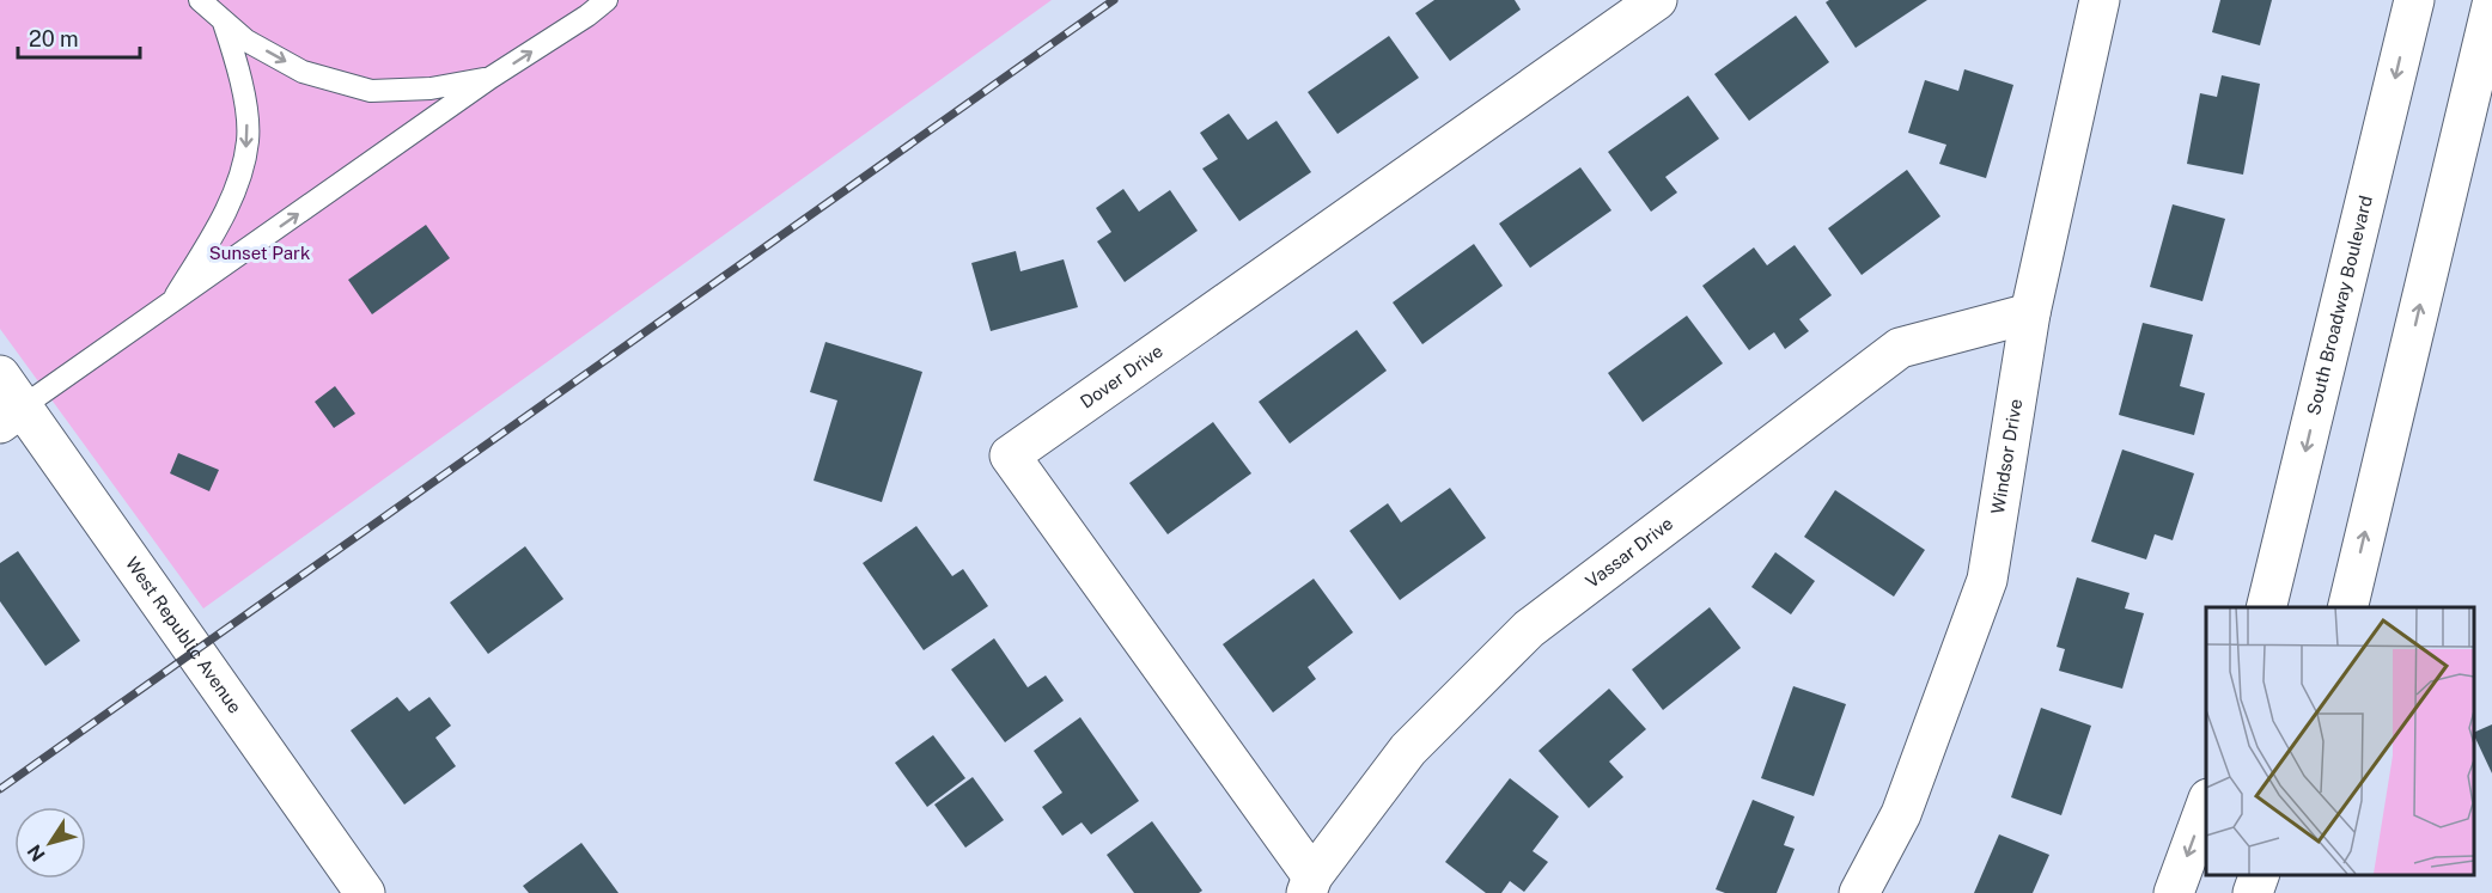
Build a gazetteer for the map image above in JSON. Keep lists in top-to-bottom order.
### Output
{
  "streets": {
    "street": [
      "South Broadway Boulevard",
      "Dover Drive",
      "Windsor Drive",
      "Vassar Drive",
      "West Republic Avenue"
    ]
  },
  "crossings": [
    ["Dover Drive", "Vassar Drive"],
    ["Windsor Drive", "Vassar Drive"]
  ],
  "parks": ["Sunset Park"],
  "scale_bar": "20 m",
  "north": "bottom left"
}
